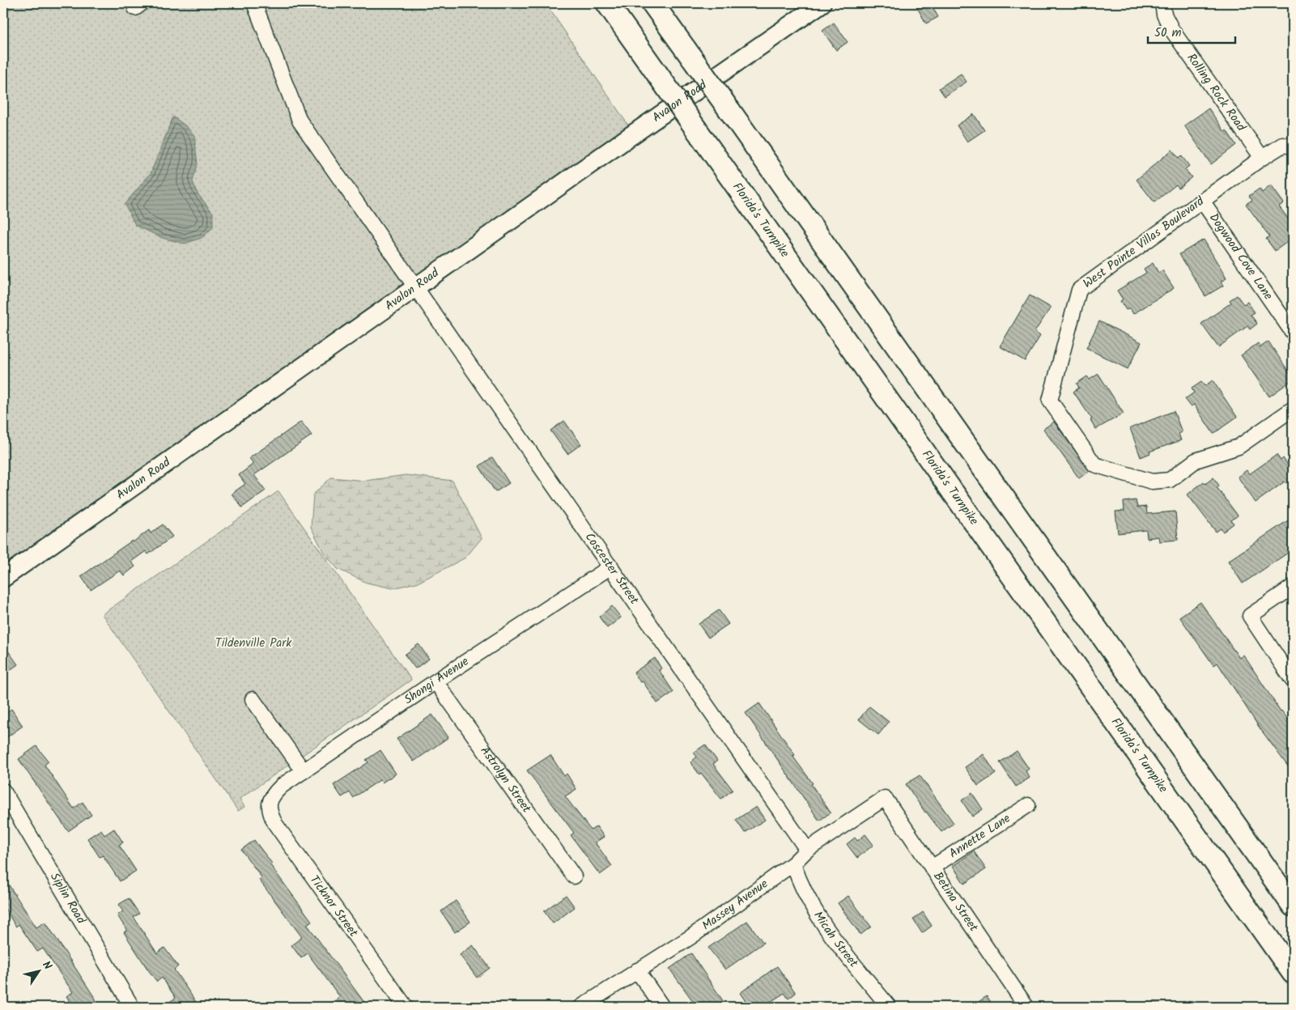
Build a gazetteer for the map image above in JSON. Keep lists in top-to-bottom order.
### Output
{
  "streets": {
    "highway": ["Florida's Turnpike"],
    "main road": ["Avalon Road"],
    "street": [
      "Rolling Rock Road",
      "West Pointe Villas Boulevard",
      "Dogwood Cove Lane",
      "Coscester Street",
      "Shongi Avenue",
      "Astrolyn Street",
      "Annette Lane",
      "Siplin Road",
      "Betina Street",
      "Massey Avenue",
      "Ticknor Street",
      "Micah Street"
    ]
  },
  "crossings": [
    ["Rolling Rock Road", "West Pointe Villas Boulevard"],
    ["Avalon Road", "Coscester Street"],
    ["West Pointe Villas Boulevard", "Dogwood Cove Lane"],
    ["Coscester Street", "Shongi Avenue"],
    ["Coscester Street", "Massey Avenue"],
    ["Shongi Avenue", "Astrolyn Street"],
    ["Shongi Avenue", "Ticknor Street"],
    ["Annette Lane", "Betina Street"],
    ["Betina Street", "Massey Avenue"],
    ["Massey Avenue", "Micah Street"]
  ],
  "parks": ["Tildenville Park"],
  "scale_bar": "50 m",
  "north": "top right"
}
